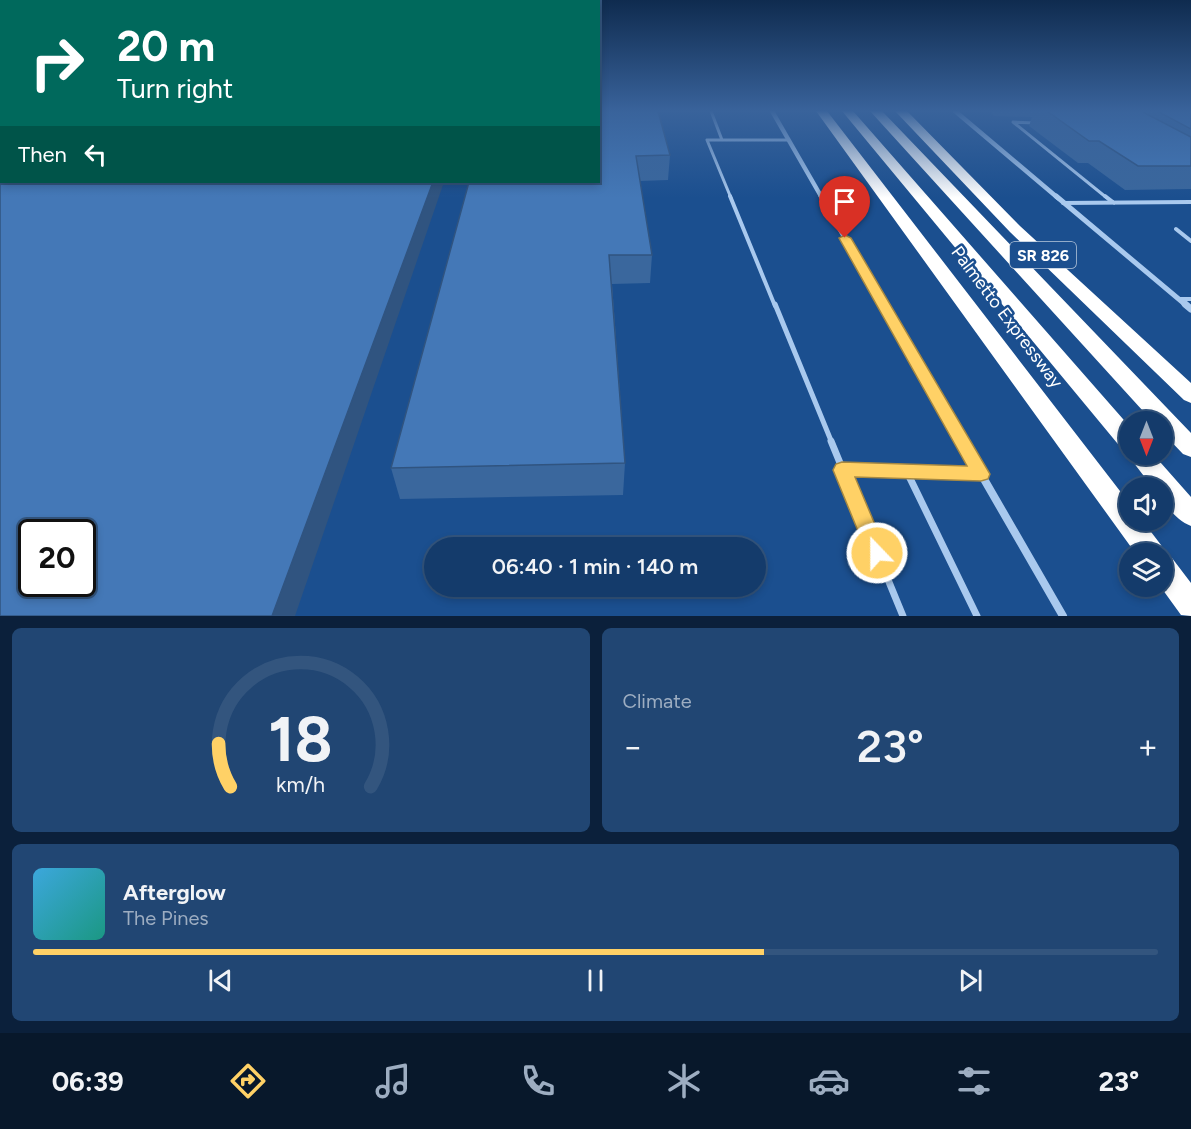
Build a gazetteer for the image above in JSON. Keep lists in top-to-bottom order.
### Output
{
  "streets": {
    "highway": ["SR 826", "Palmetto Expressway"]
  },
  "north": "bottom",
  "page": {
    "turn": ["20 m", "Turn right"],
    "then": "Then",
    "limit": "20",
    "trip": "06:40 · 1 min · 140 m",
    "tile": "Climate",
    "heat": ["−", "23°", "+"],
    "song": ["Afterglow", "The Pines"],
    "tabs": ["06:39", "23°"],
    "gauge": ["18", "km/h"]
  }
}
